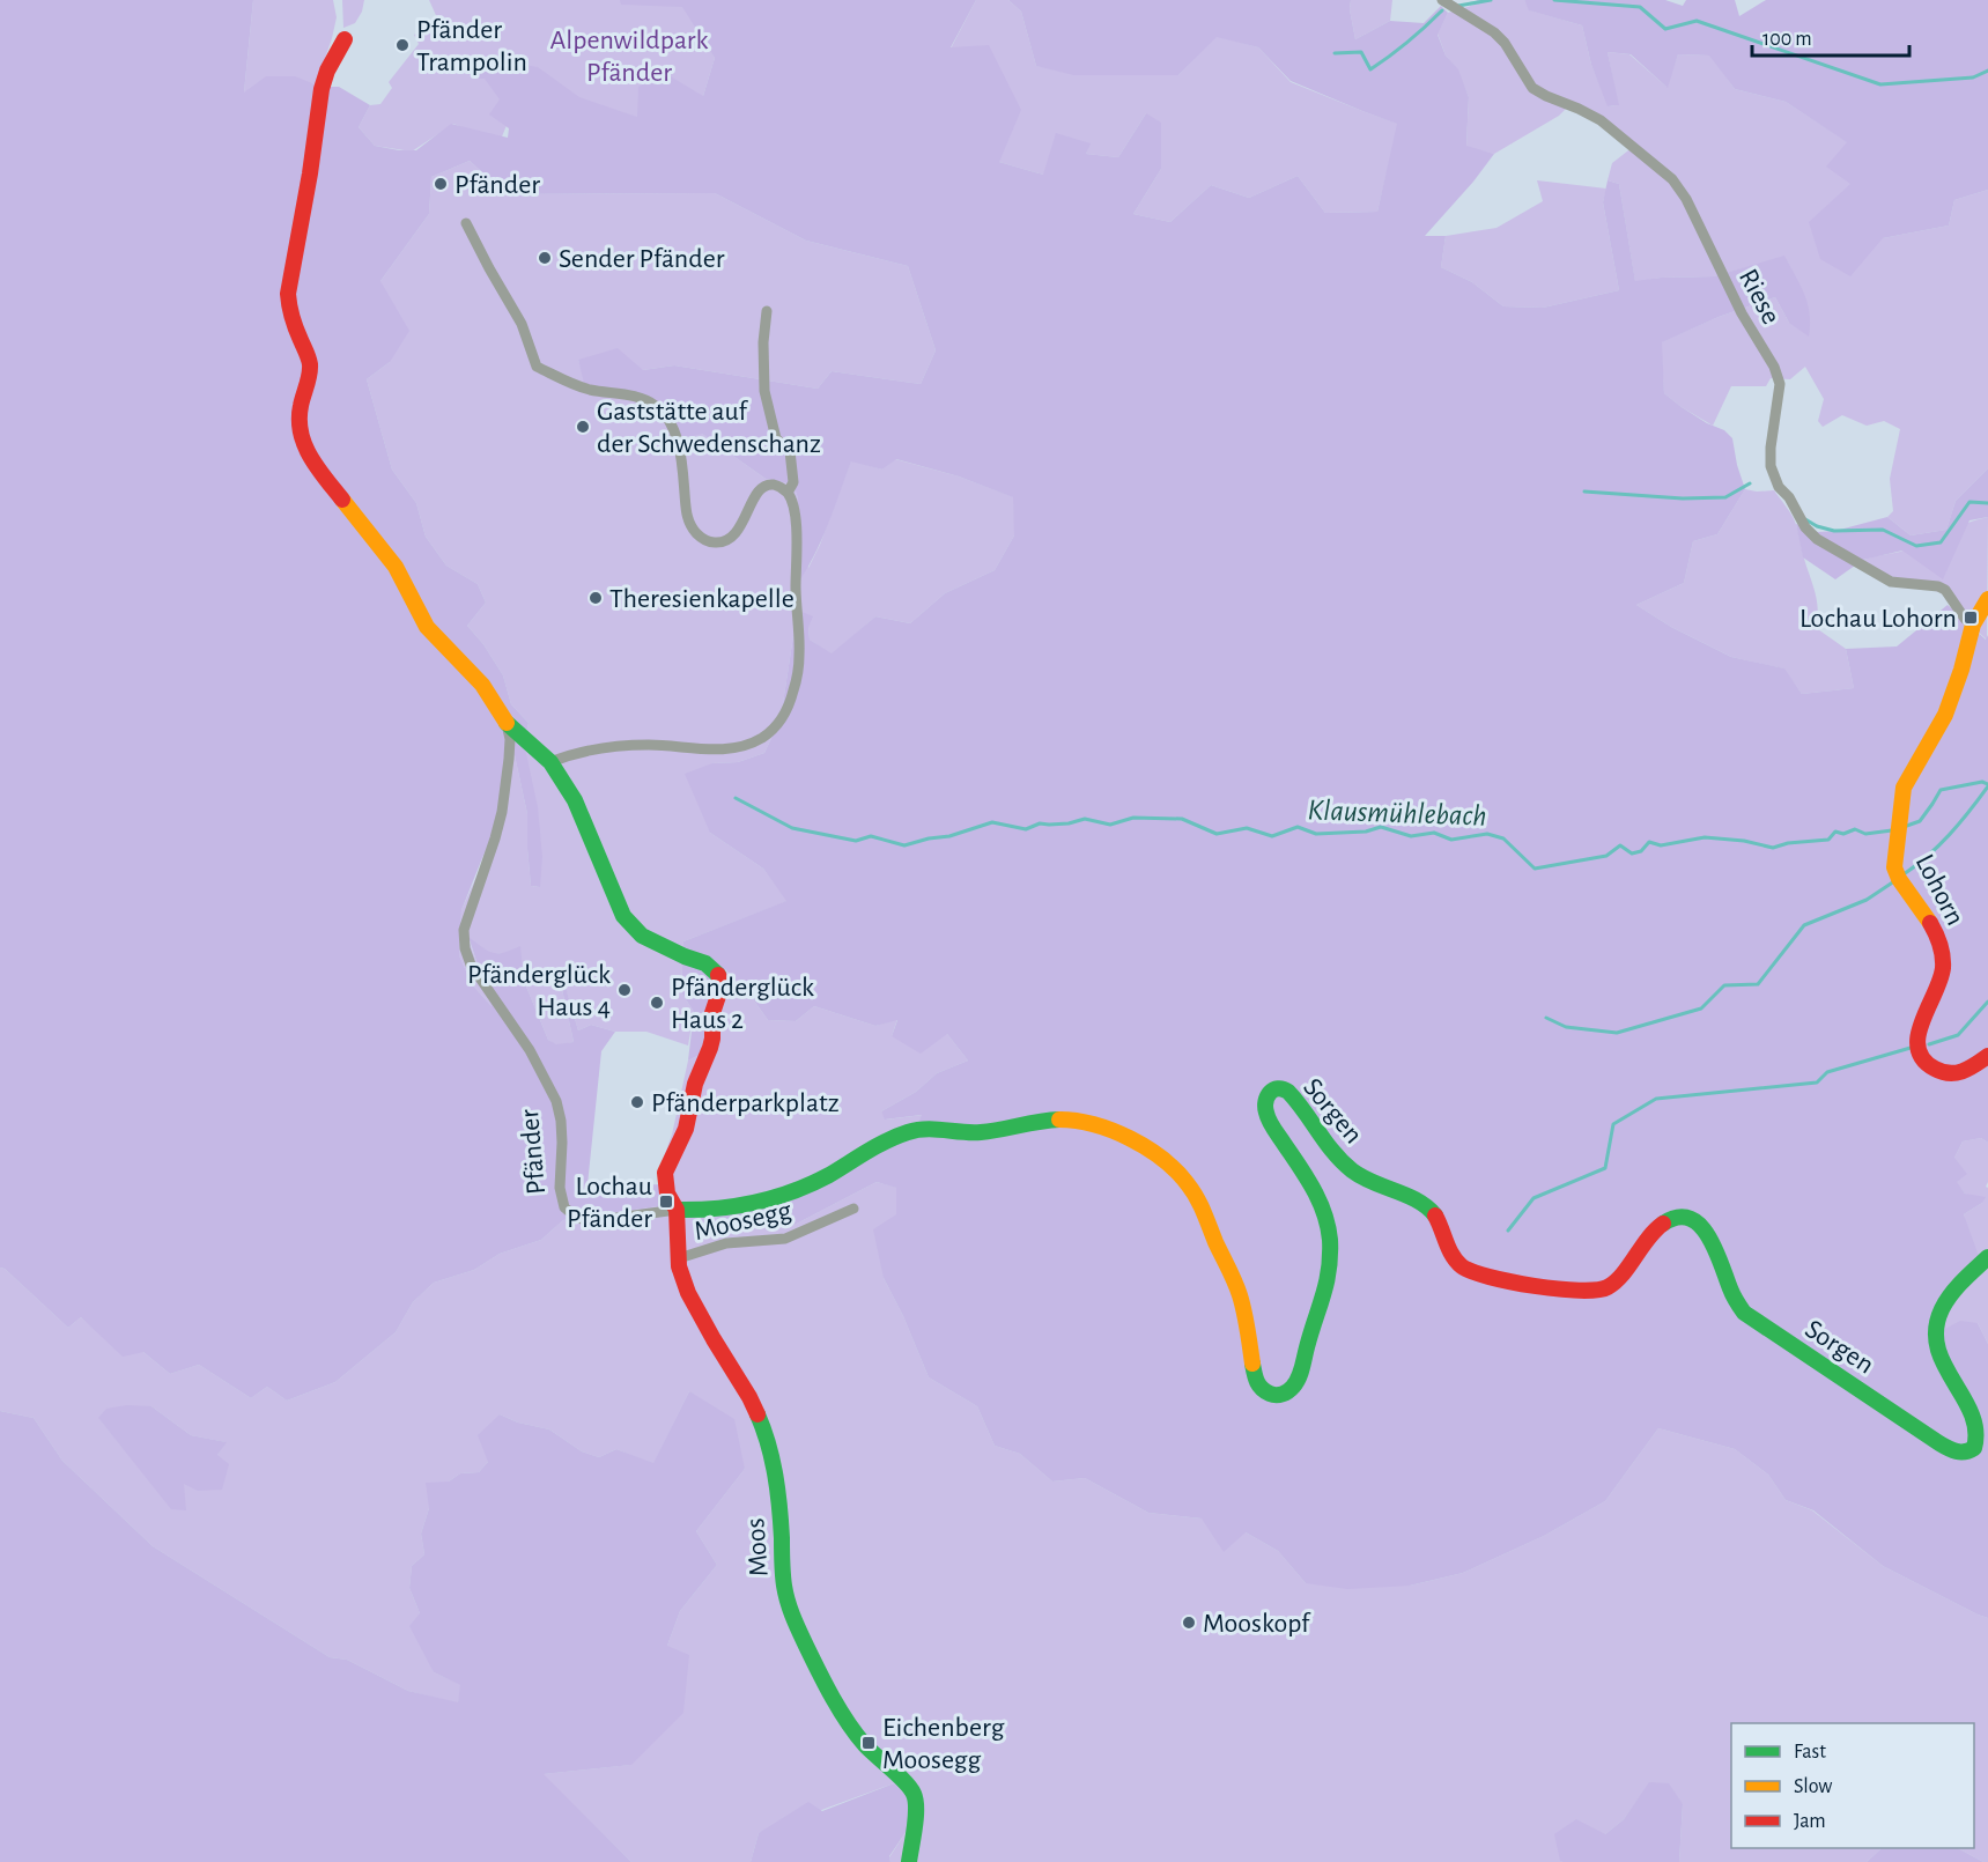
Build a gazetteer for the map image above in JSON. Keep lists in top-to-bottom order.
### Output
{
  "streets": {
    "street": [
      "Riese",
      "Lohorn",
      "Sorgen",
      "Pfänder",
      "Moosegg",
      "Moos"
    ]
  },
  "crossings": [
    ["Riese", "Lohorn"],
    ["Sorgen", "Pfänder"],
    ["Sorgen", "Moos"],
    ["Pfänder", "Moos"],
    ["Moosegg", "Moos"]
  ],
  "water": ["Klausmühlebach"],
  "parks": ["Alpenwildpark Pfänder"],
  "places": {
    "other": [
      "Pfänder Trampolin",
      "Pfänder",
      "Sender Pfänder",
      "Gaststätte auf der Schwedenschanz",
      "Theresienkapelle",
      "Pfänderglück Haus 4",
      "Pfänderglück Haus 2",
      "Pfänderparkplatz",
      "Mooskopf"
    ],
    "transit": ["Lochau Lohorn", "Lochau Pfänder", "Eichenberg Moosegg"]
  },
  "legend": ["Fast", "Slow", "Jam"],
  "scale_bar": "100 m"
}
